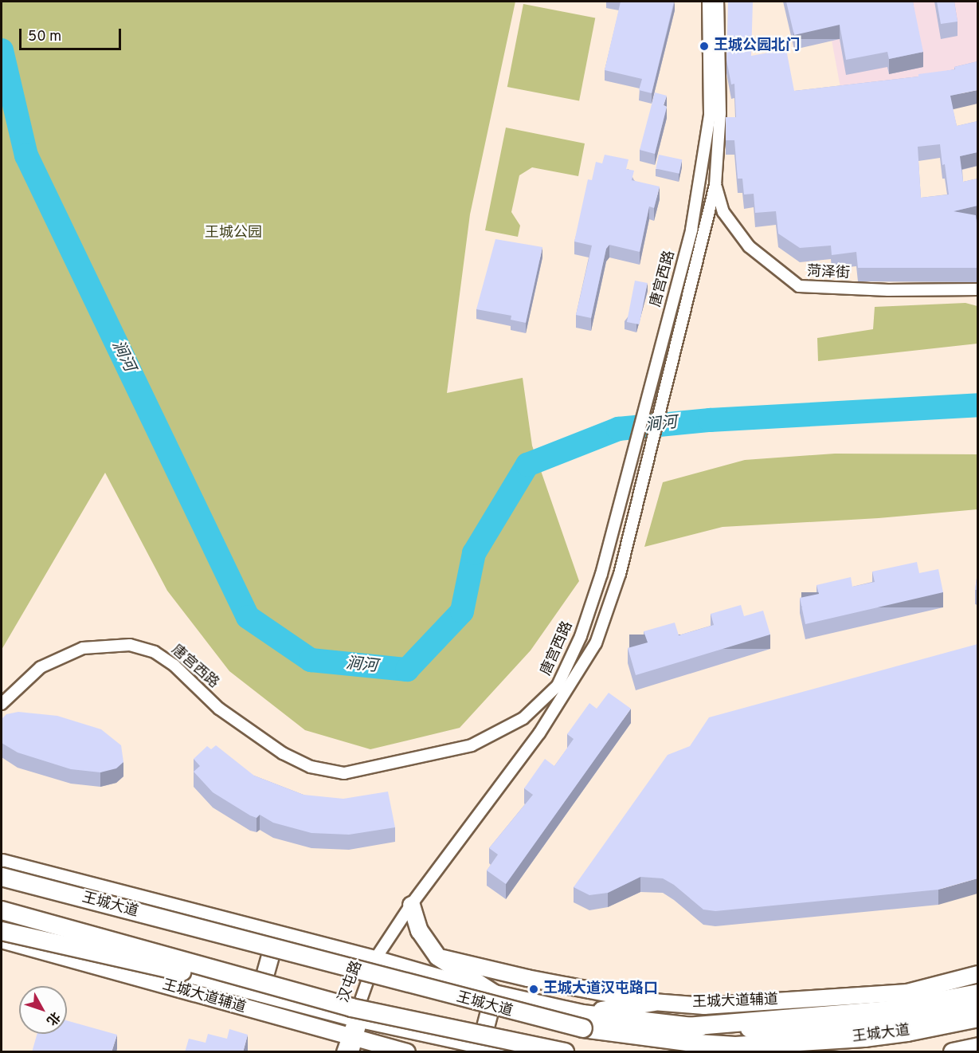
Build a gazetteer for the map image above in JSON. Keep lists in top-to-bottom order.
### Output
{
  "streets": {
    "highway": ["王城大道"],
    "main road": ["王城大道辅道"],
    "street": ["菏泽街", "唐宫西路", "汉屯路"]
  },
  "crossings": [
    ["菏泽街", "唐宫西路"],
    ["唐宫西路", "汉屯路"],
    ["王城大道", "汉屯路"],
    ["汉屯路", "王城大道辅道"]
  ],
  "water": ["涧河"],
  "parks": ["王城公园"],
  "places": ["王城公园北门", "王城大道汉屯路口"],
  "scale_bar": "50 m",
  "north": "bottom right"
}
